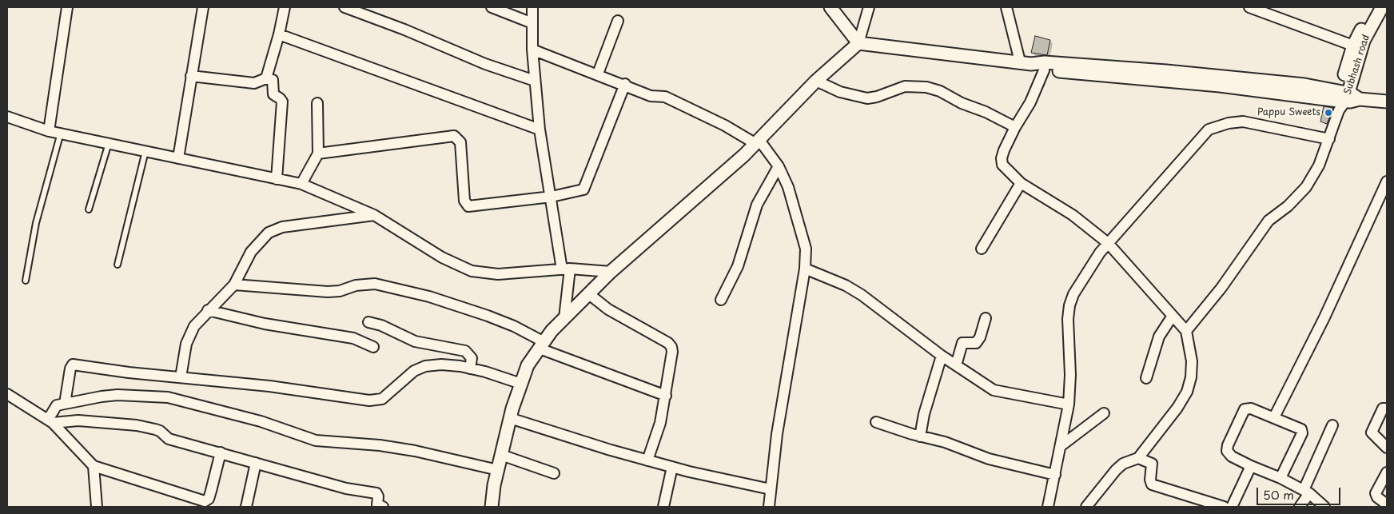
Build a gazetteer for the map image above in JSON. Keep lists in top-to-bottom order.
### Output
{
  "streets": {
    "street": ["Subhash road"]
  },
  "places": ["Pappu Sweets"],
  "scale_bar": "50 m"
}
